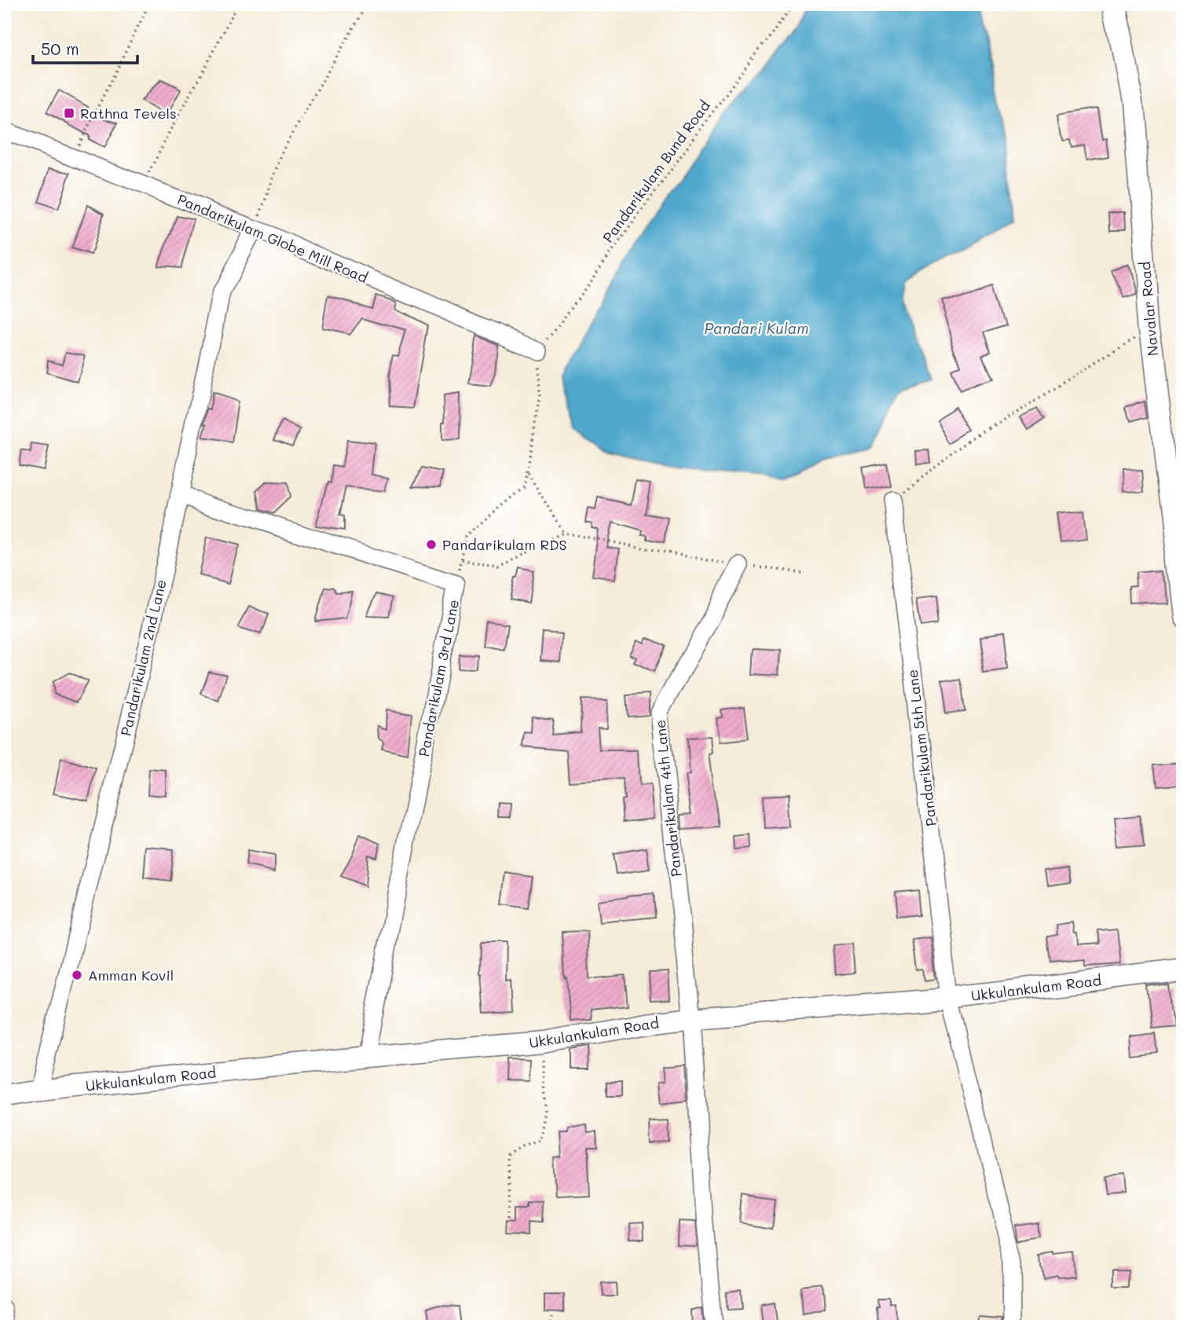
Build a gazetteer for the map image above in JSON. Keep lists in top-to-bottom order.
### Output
{
  "streets": {
    "street": [
      "Pandarikulam Globe Mill Road",
      "Navalar Road",
      "Pandarikulam 2nd Lane",
      "Pandarikulam 3rd Lane",
      "Pandarikulam 5th Lane",
      "Pandarikulam 4th Lane",
      "Ukkulankulam Road"
    ],
    "path": ["Pandarikulam Bund Road"]
  },
  "crossings": [
    ["Pandarikulam Bund Road", "Pandarikulam Globe Mill Road"],
    ["Pandarikulam Globe Mill Road", "Pandarikulam 2nd Lane"],
    ["Pandarikulam 2nd Lane", "Pandarikulam 3rd Lane"],
    ["Pandarikulam 2nd Lane", "Ukkulankulam Road"],
    ["Pandarikulam 3rd Lane", "Ukkulankulam Road"],
    ["Pandarikulam 5th Lane", "Ukkulankulam Road"],
    ["Pandarikulam 4th Lane", "Ukkulankulam Road"]
  ],
  "water": ["Pandari Kulam"],
  "places": {
    "transit": ["Rathna Tevels"],
    "other": ["Pandarikulam RDS", "Amman Kovil"]
  },
  "scale_bar": "50 m"
}
